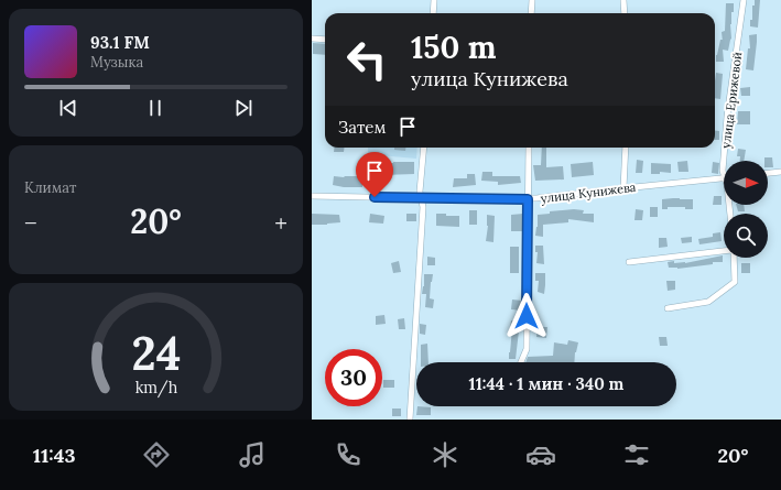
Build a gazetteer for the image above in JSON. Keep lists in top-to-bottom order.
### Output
{
  "streets": {
    "street": ["улица Ерижевой", "улица Кунижева"]
  },
  "north": "right",
  "page": {
    "turn": ["150 m", "улица Кунижева"],
    "song": ["93.1 FM", "Музыка"],
    "then": "Затем",
    "tile": "Климат",
    "heat": ["−", "20°", "+"],
    "limit": "30",
    "trip": "11:44 · 1 мин · 340 m",
    "tabs": ["11:43", "20°"],
    "gauge": ["24", "km/h"]
  }
}
